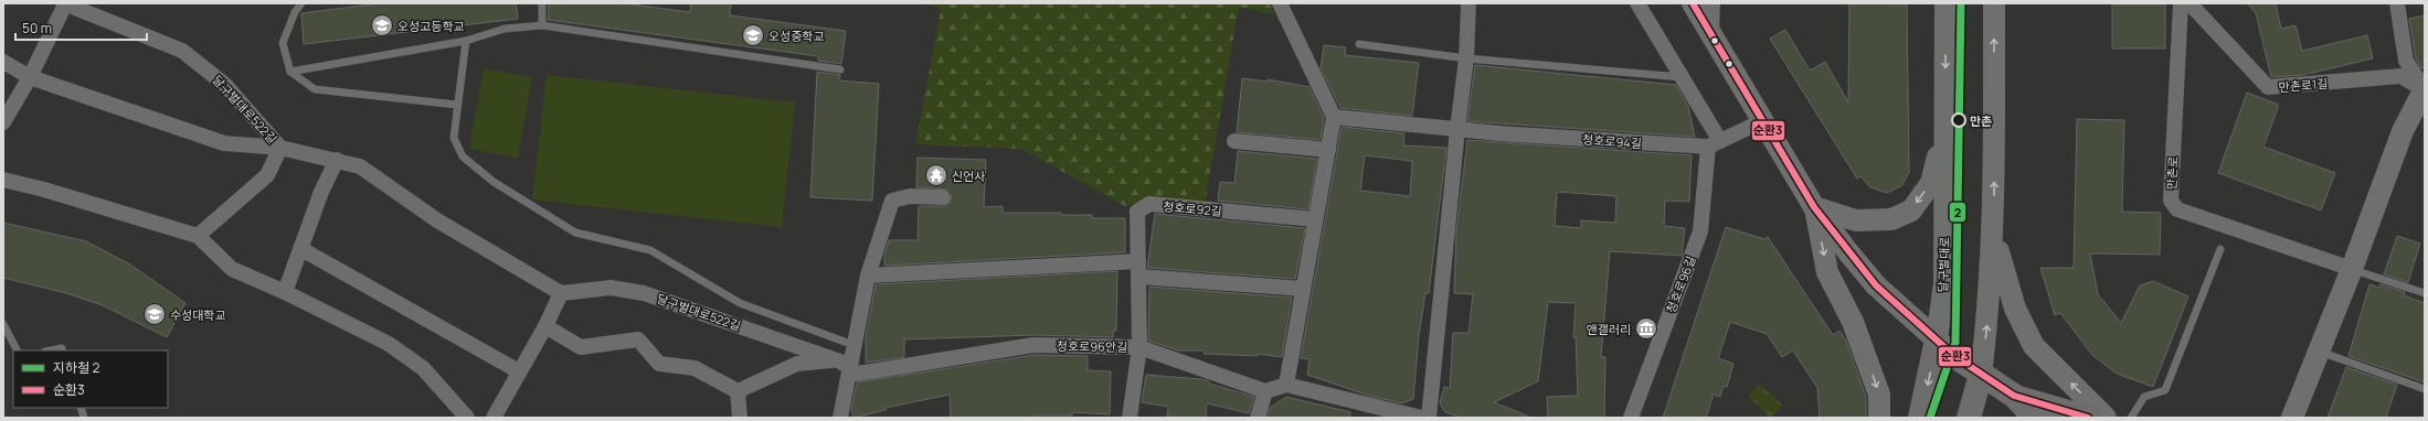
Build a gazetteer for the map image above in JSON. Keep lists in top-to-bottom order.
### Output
{
  "streets": {
    "main road": ["달구벌대로"],
    "street": [
      "만촌로1길",
      "달구벌대로522길",
      "청호로94길",
      "만촌로",
      "청호로92길",
      "청호로96길",
      "청호로96안길"
    ]
  },
  "crossings": [
    ["달구벌대로522길", "청호로96안길"],
    ["청호로94길", "청호로96길"],
    ["청호로92길", "청호로96안길"]
  ],
  "places": {
    "school or university": ["오성고등학교", "오성중학교", "수성대학교"],
    "other": ["만촌"],
    "temple": ["신언사"],
    "museum": ["앤갤러리"]
  },
  "lines": ["metro line 2", "transit line 순환3"],
  "legend": ["지하철 2", "순환3"],
  "scale_bar": "50 m"
}
